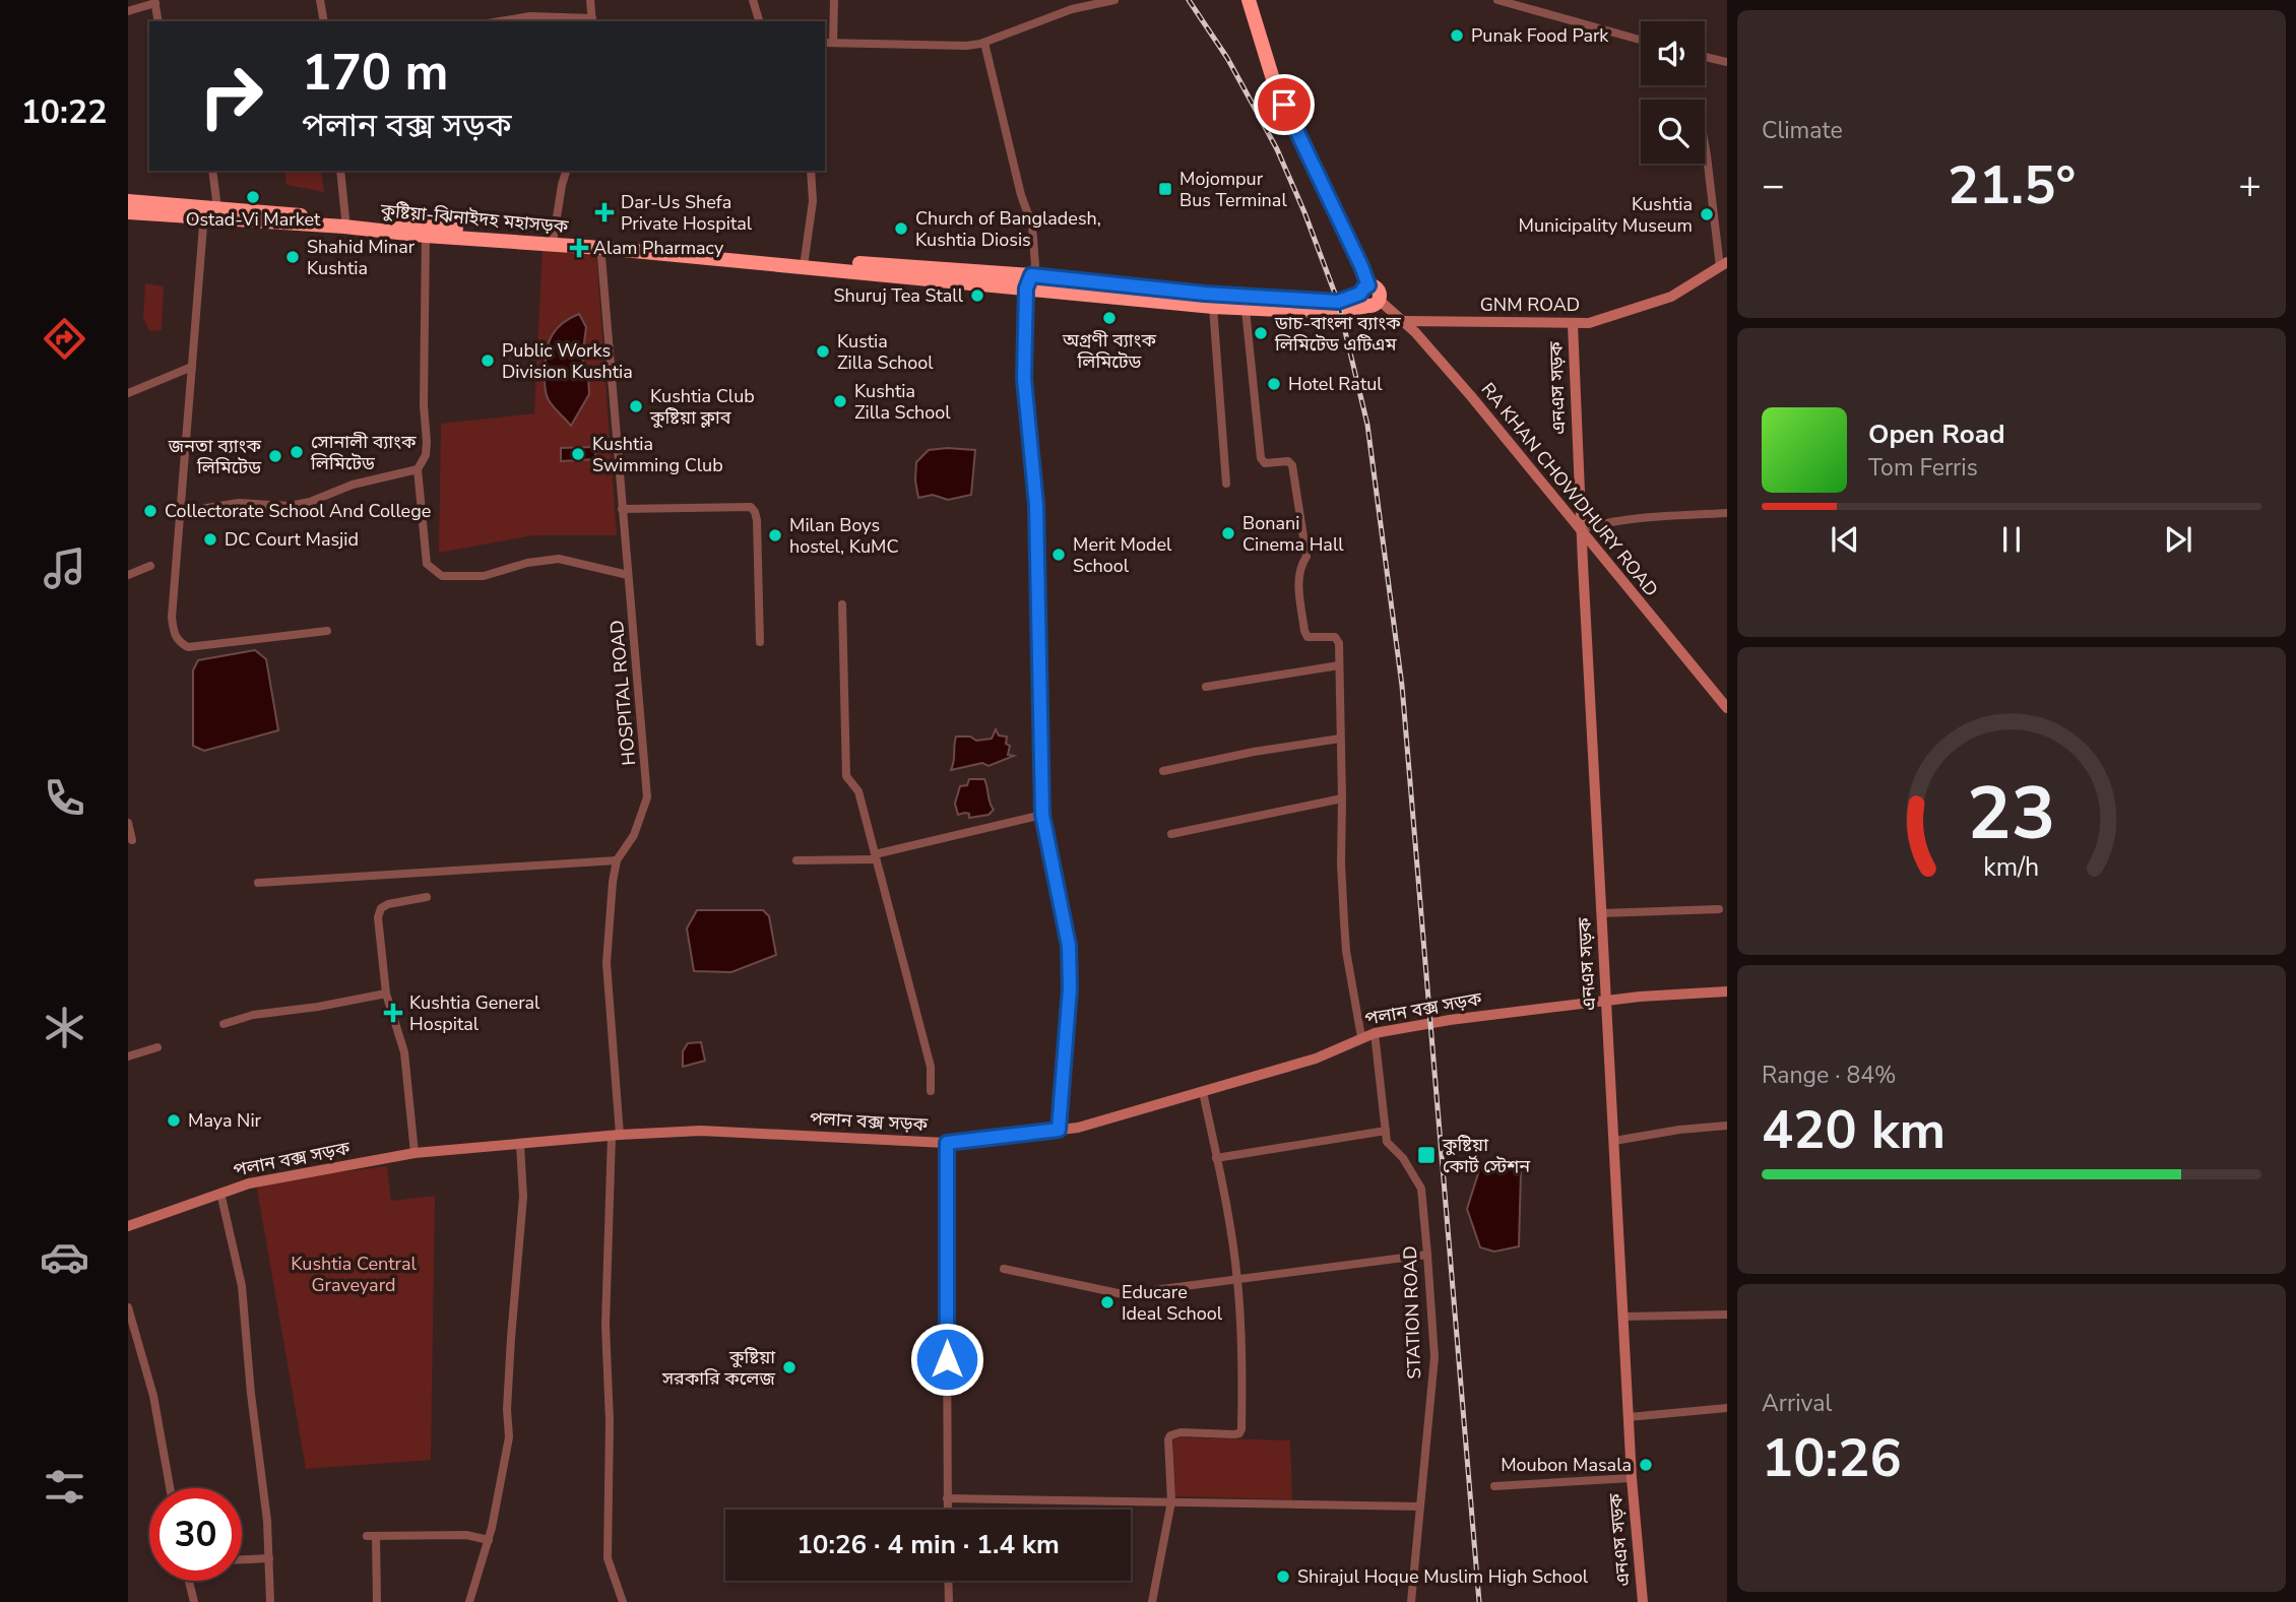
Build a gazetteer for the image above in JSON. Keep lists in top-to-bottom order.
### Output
{
  "streets": {
    "highway": ["কুষ্টিয়া-ঝিনাইদহ মহাসড়ক"],
    "main road": [
      "GNM ROAD",
      "এনএস সড়ক",
      "RA KHAN CHOWDHURY ROAD",
      "পলান বক্স সড়ক"
    ],
    "street": ["HOSPITAL ROAD", "STATION ROAD"]
  },
  "crossings": [
    ["কুষ্টিয়া-ঝিনাইদহ মহাসড়ক", "RA KHAN CHOWDHURY ROAD"],
    ["কুষ্টিয়া-ঝিনাইদহ মহাসড়ক", "HOSPITAL ROAD"],
    ["GNM ROAD", "এনএস সড়ক"],
    ["GNM ROAD", "RA KHAN CHOWDHURY ROAD"],
    ["এনএস সড়ক", "RA KHAN CHOWDHURY ROAD"],
    ["এনএস সড়ক", "পলান বক্স সড়ক"],
    ["HOSPITAL ROAD", "পলান বক্স সড়ক"],
    ["পলান বক্স সড়ক", "STATION ROAD"]
  ],
  "parks": ["Kushtia Central Graveyard"],
  "places": {
    "other": [
      "Punak Food Park",
      "Ostad-Vi Market",
      "Kushtia Municipality Museum",
      "Church of Bangladesh, Kushtia Diosis",
      "Shahid Minar Kushtia",
      "Shuruj Tea Stall",
      "অগ্রণী ব্যাংক লিমিটেড",
      "ডাচ-বাংলা ব্যাংক লিমিটেড এটিএম",
      "Kustia Zilla School",
      "Public Works Division Kushtia",
      "Hotel Ratul",
      "Kushtia Zilla School",
      "Kushtia Club কুষ্টিয়া ক্লাব",
      "সোনালী ব্যাংক লিমিটেড",
      "Kushtia Swimming Club",
      "জনতা ব্যাংক লিমিটেড",
      "Collectorate School And College",
      "Bonani Cinema Hall",
      "Milan Boys hostel, KuMC",
      "DC Court Masjid",
      "Merit Model School",
      "Maya Nir",
      "Educare Ideal School",
      "কুষ্টিয়া সরকারি কলেজ",
      "Moubon Masala",
      "Shirajul Hoque Muslim High School"
    ],
    "transit": ["Mojompur Bus Terminal", "কুষ্টিয়া কোর্ট স্টেশন"],
    "health": ["Dar-Us Shefa Private Hospital", "Alam Pharmacy", "Kushtia General Hospital"]
  },
  "page": {
    "tabs": "10:22",
    "tile": [
      "Climate",
      ["Range · 84%", "420 km"],
      ["Arrival", "10:26"]
    ],
    "turn": ["170 m", "পলান বক্স সড়ক"],
    "heat": ["−", "21.5°", "+"],
    "song": ["Open Road", "Tom Ferris"],
    "limit": "30",
    "trip": "10:26 · 4 min · 1.4 km",
    "gauge": ["23", "km/h"]
  }
}
